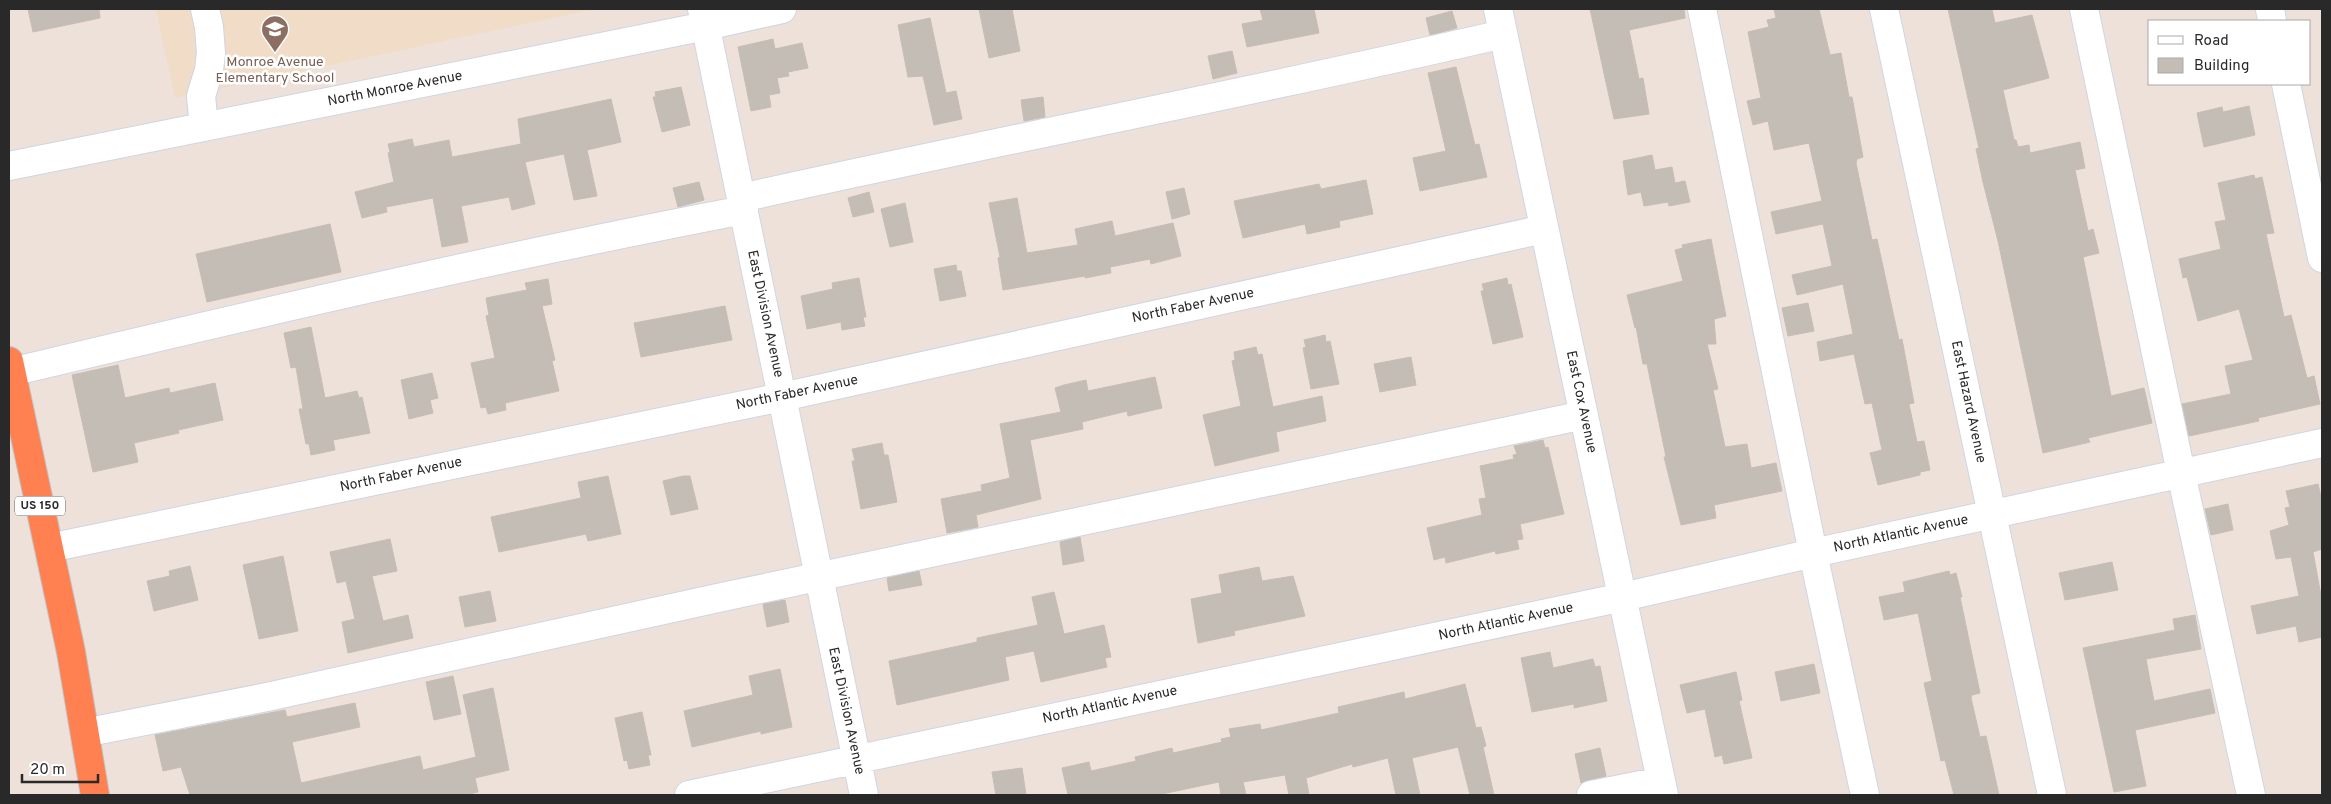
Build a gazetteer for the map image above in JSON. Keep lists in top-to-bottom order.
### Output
{
  "streets": {
    "highway": ["US 150"],
    "street": [
      "North Monroe Avenue",
      "North Faber Avenue",
      "East Division Avenue",
      "East Cox Avenue",
      "East Hazard Avenue",
      "North Atlantic Avenue"
    ]
  },
  "crossings": [
    ["North Monroe Avenue", "East Division Avenue"],
    ["North Faber Avenue", "East Division Avenue"],
    ["North Faber Avenue", "East Cox Avenue"],
    ["North Faber Avenue", "US 150"],
    ["East Division Avenue", "North Atlantic Avenue"],
    ["East Cox Avenue", "North Atlantic Avenue"],
    ["East Hazard Avenue", "North Atlantic Avenue"]
  ],
  "places": {
    "school or university": ["Monroe Avenue Elementary School"]
  },
  "legend": ["Road", "Building"],
  "scale_bar": "20 m"
}
